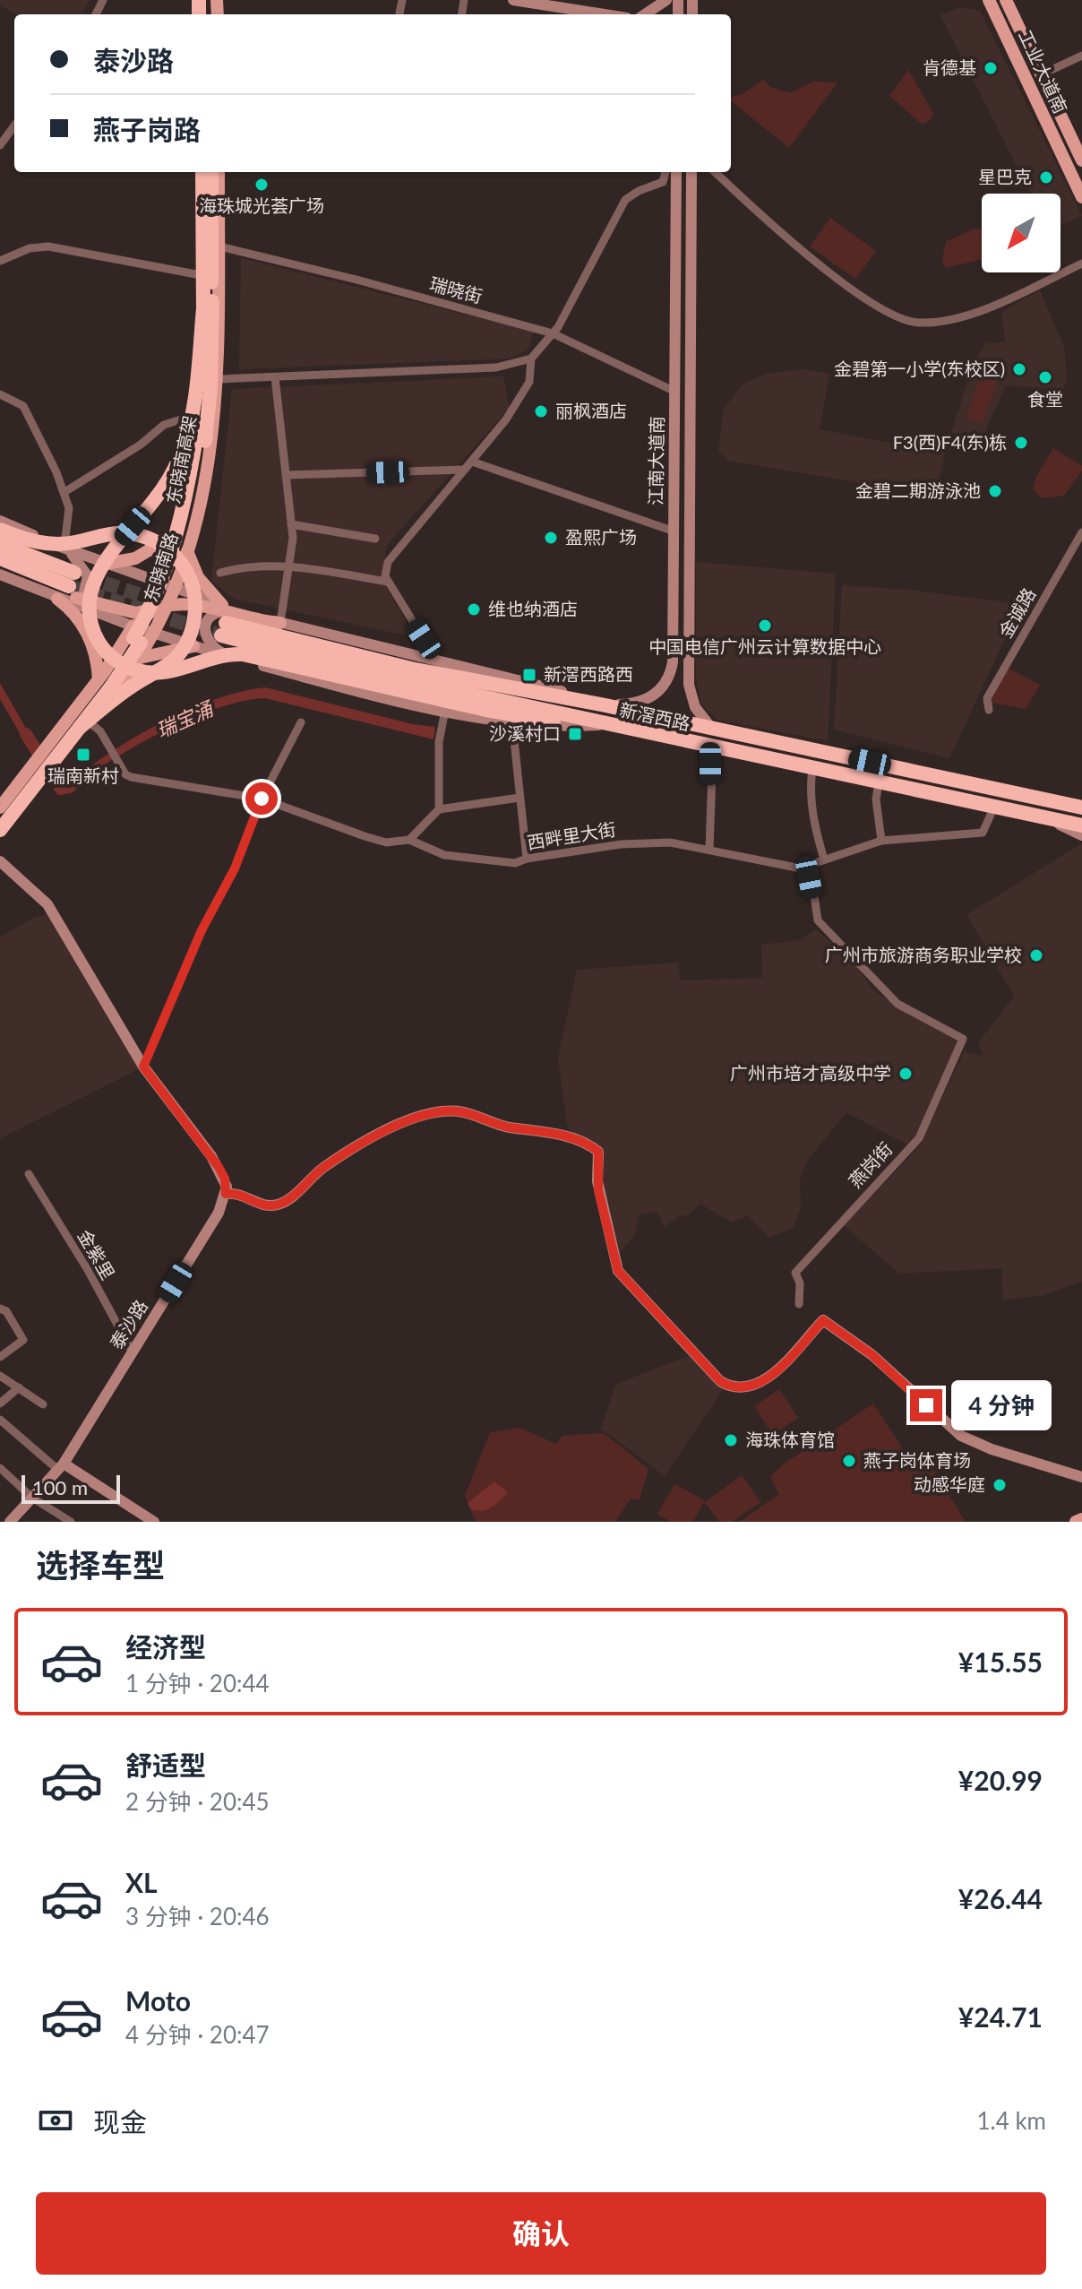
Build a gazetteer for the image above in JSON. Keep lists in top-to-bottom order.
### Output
{
  "streets": {
    "highway": ["东晓南高架", "新滘西路"],
    "main road": [
      "工业大道南",
      "江南大道南",
      "东晓南路",
      "泰沙路"
    ],
    "street": [
      "瑞晓街",
      "金诚路",
      "西畔里大街",
      "燕岗街",
      "金紫里"
    ]
  },
  "crossings": [
    ["瑞晓街", "江南大道南"],
    ["瑞晓街", "东晓南路"],
    ["东晓南高架", "东晓南路"],
    ["东晓南高架", "西畔里大街"],
    ["江南大道南", "新滘西路"],
    ["东晓南路", "西畔里大街"],
    ["西畔里大街", "燕岗街"],
    ["金紫里", "泰沙路"]
  ],
  "water": ["瑞宝涌"],
  "places": {
    "other": [
      "肯德基",
      "星巴克",
      "海珠城光荟广场",
      "金碧第一小学(东校区)",
      "食堂",
      "丽枫酒店",
      "F3(西)F4(东)栋",
      "金碧二期游泳池",
      "盈熙广场",
      "维也纳酒店",
      "中国电信广州云计算数据中心",
      "广州市旅游商务职业学校",
      "广州市培才高级中学",
      "海珠体育馆",
      "燕子岗体育场",
      "动感华庭"
    ],
    "transit": ["新滘西路西", "沙溪村口", "瑞南新村"]
  },
  "scale_bar": "100 m",
  "north": "bottom left",
  "page": {
    "banner": ["泰沙路", "燕子岗路"],
    "bubble": "4 分钟",
    "scale": "100 m",
    "heading": "选择车型",
    "list": [
      {
        "name": "经济型",
        "note": "1 分钟 · 20:44",
        "value": "¥15.55"
      },
      {
        "name": "舒适型",
        "note": "2 分钟 · 20:45",
        "value": "¥20.99"
      },
      {
        "name": "XL",
        "note": "3 分钟 · 20:46",
        "value": "¥26.44"
      },
      {
        "name": "Moto",
        "note": "4 分钟 · 20:47",
        "value": "¥24.71"
      }
    ],
    "pay": ["现金", "1.4 km"],
    "buttons": "确认"
  }
}
